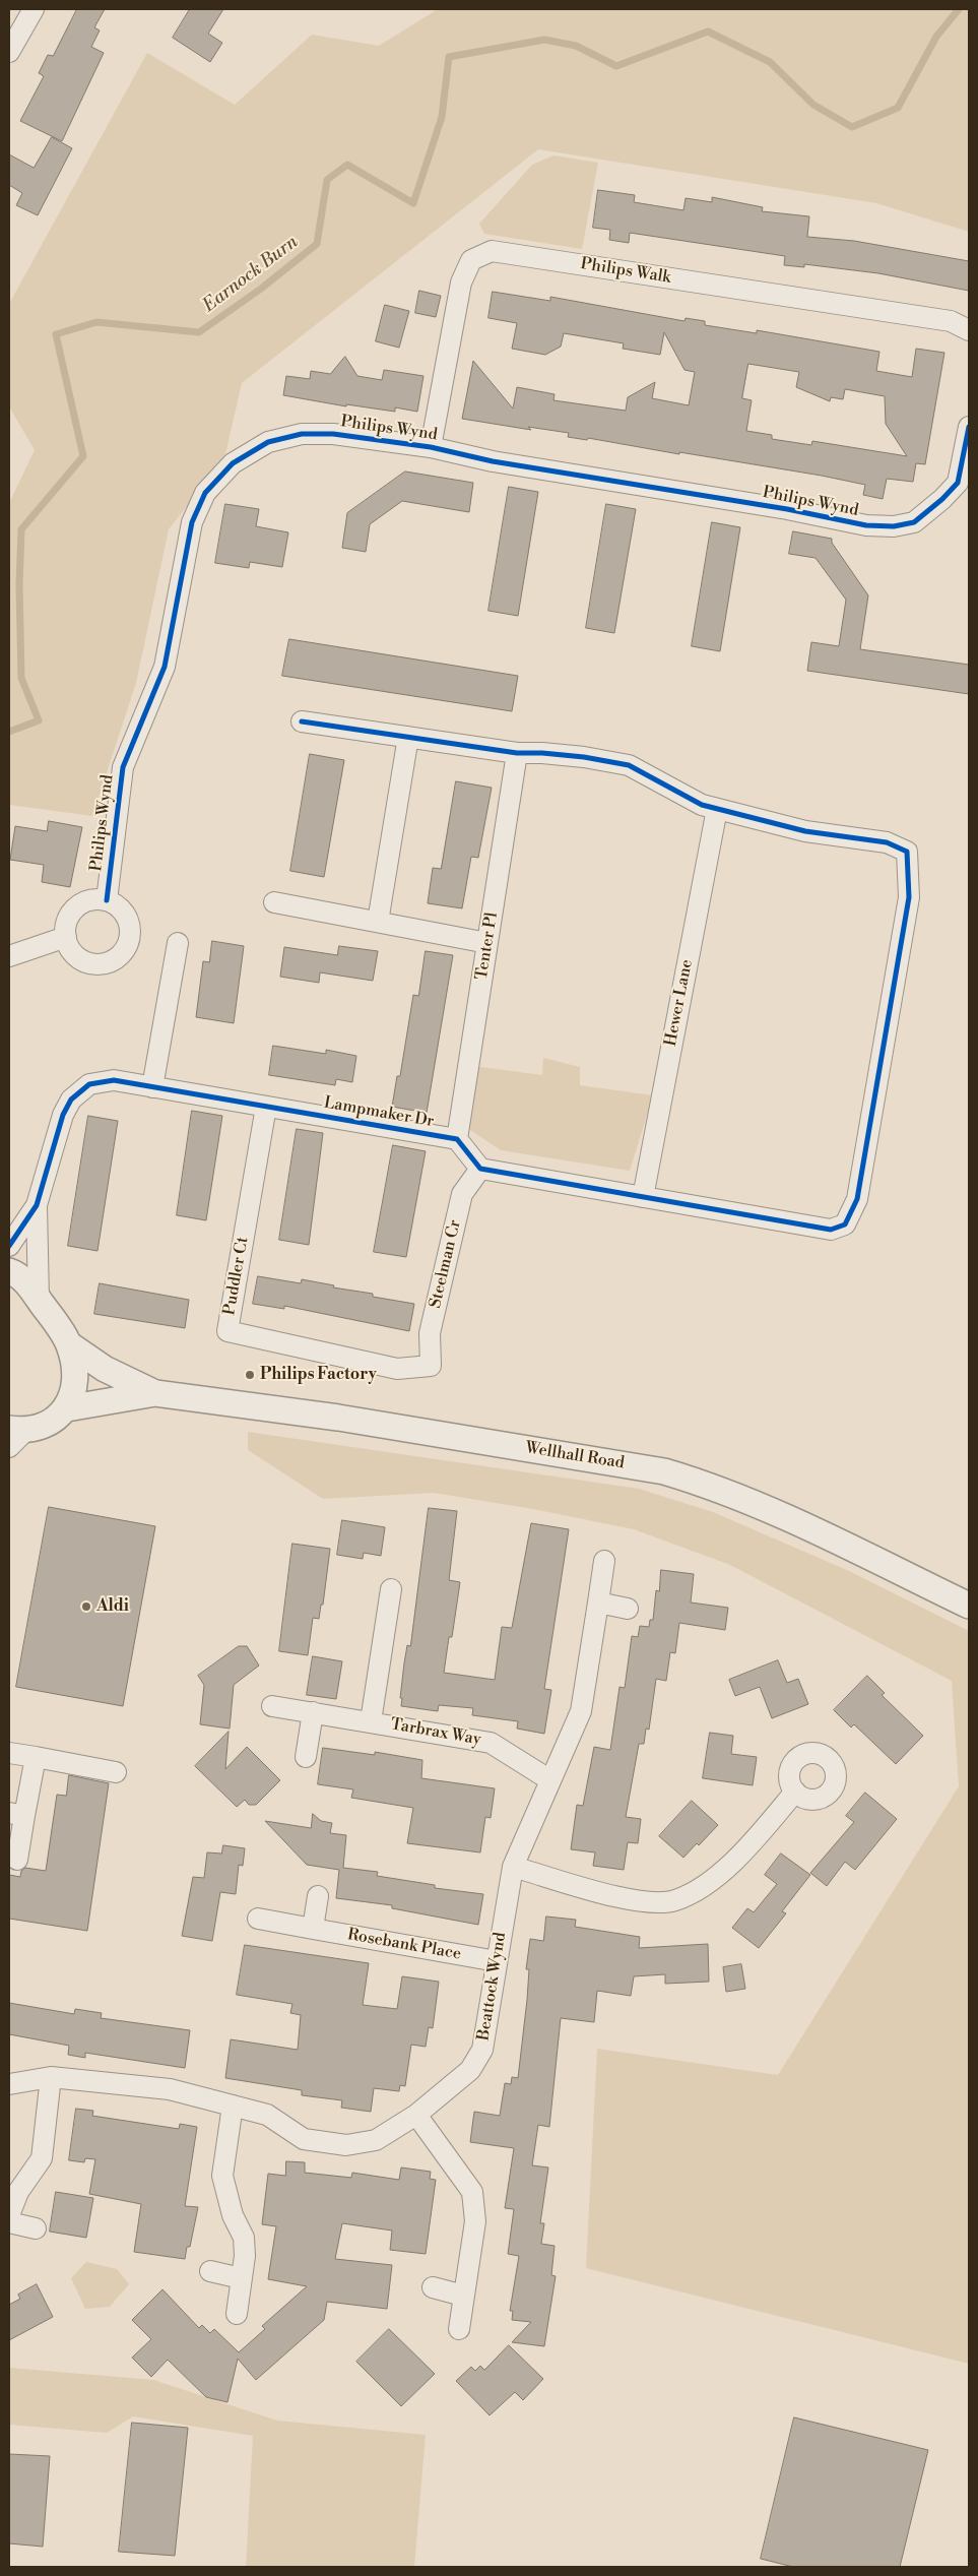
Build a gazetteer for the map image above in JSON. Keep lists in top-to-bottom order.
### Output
{
  "streets": {
    "street": [
      "Philips Walk",
      "Philips Wynd",
      "Tenter Pl",
      "Hewer Lane",
      "Lampmaker Dr",
      "Steelman Cr",
      "Puddler Ct",
      "Wellhall Road",
      "Tarbrax Way",
      "Rosebank Place",
      "Beattock Wynd"
    ]
  },
  "crossings": [
    ["Philips Walk", "Philips Wynd"],
    ["Tenter Pl", "Lampmaker Dr"],
    ["Lampmaker Dr", "Puddler Ct"],
    ["Lampmaker Dr", "Wellhall Road"],
    ["Steelman Cr", "Puddler Ct"],
    ["Tarbrax Way", "Beattock Wynd"],
    ["Rosebank Place", "Beattock Wynd"]
  ],
  "water": ["Earnock Burn"],
  "places": ["Philips Factory", "Aldi"]
}
